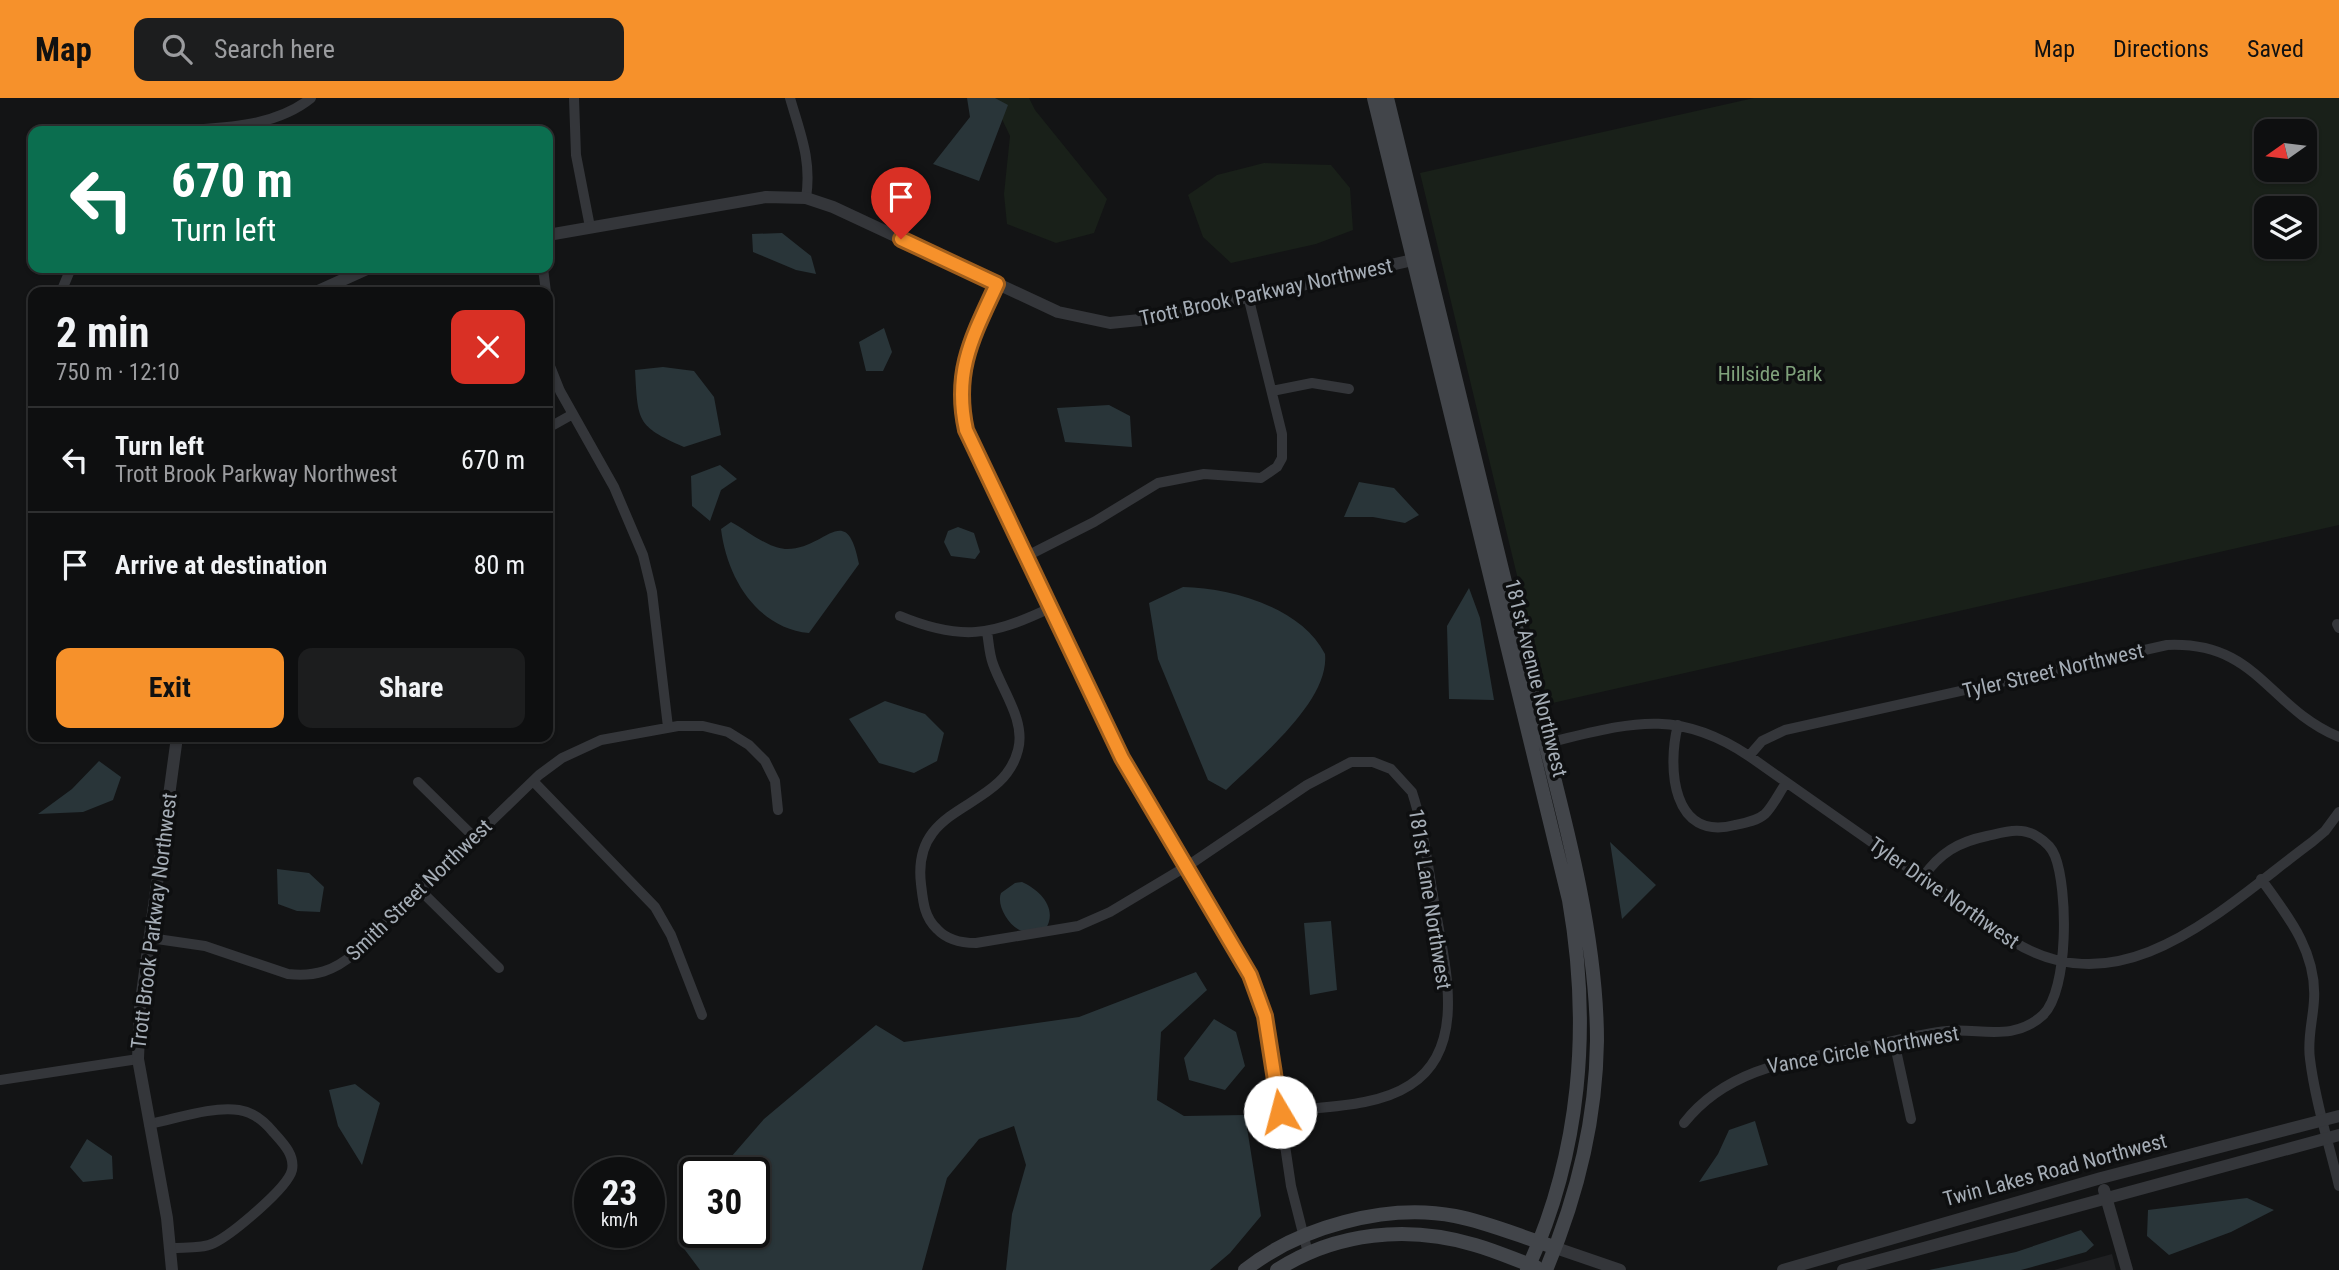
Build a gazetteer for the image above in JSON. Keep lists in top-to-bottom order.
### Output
{
  "streets": {
    "main road": ["181st Avenue Northwest"],
    "street": [
      "Trott Brook Parkway Northwest",
      "Tyler Street Northwest",
      "Smith Street Northwest",
      "Tyler Drive Northwest",
      "181st Lane Northwest",
      "Vance Circle Northwest",
      "Twin Lakes Road Northwest"
    ]
  },
  "crossings": [
    ["Trott Brook Parkway Northwest", "181st Avenue Northwest"],
    ["Trott Brook Parkway Northwest", "Smith Street Northwest"],
    ["Tyler Street Northwest", "Tyler Drive Northwest"],
    ["181st Avenue Northwest", "Tyler Drive Northwest"],
    ["Tyler Drive Northwest", "Vance Circle Northwest"]
  ],
  "parks": ["Hillside Park"],
  "north": "left",
  "page": {
    "header": "Map",
    "search": "Search here",
    "nav": ["Map", "Directions", "Saved"],
    "turn": ["670 m", "Turn left"],
    "heading": ["2 min", "750 m · 12:10"],
    "list": [
      {
        "name": "Turn left",
        "note": "Trott Brook Parkway Northwest",
        "value": "670 m"
      },
      {
        "name": "Arrive at destination",
        "value": "80 m"
      }
    ],
    "buttons": ["Exit", "Share"],
    "speed": "23 km/h",
    "limit": "30"
  }
}
